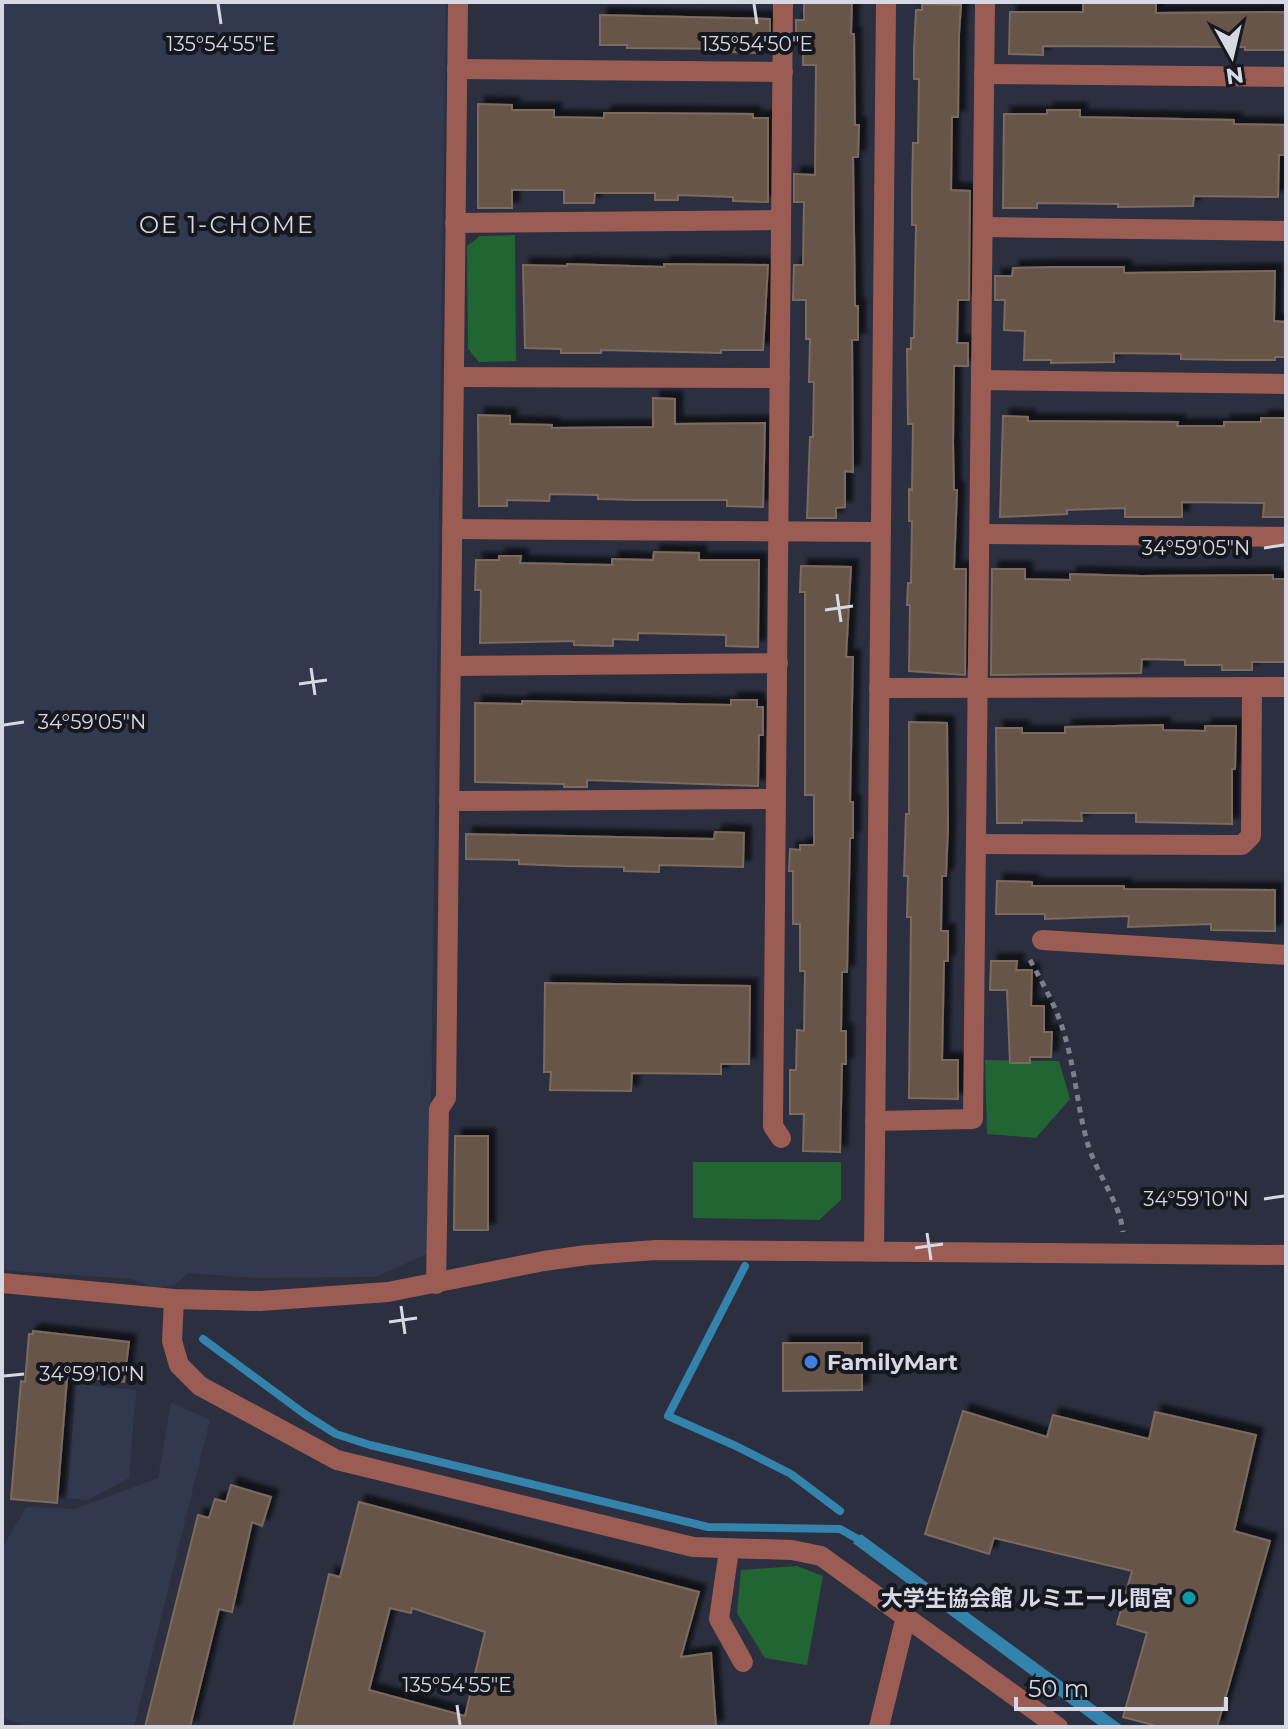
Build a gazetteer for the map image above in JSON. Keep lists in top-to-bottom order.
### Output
{
  "districts": ["OE 1-CHOME"],
  "places": ["FamilyMart", "大学生協会館 ルミエール間宮"],
  "scale_bar": "50 m",
  "north": "bottom",
  "coordinates": [
    "135°54'55\"E",
    "135°54'50\"E",
    "34°59'05\"N",
    "34°59'10\"N"
  ]
}
